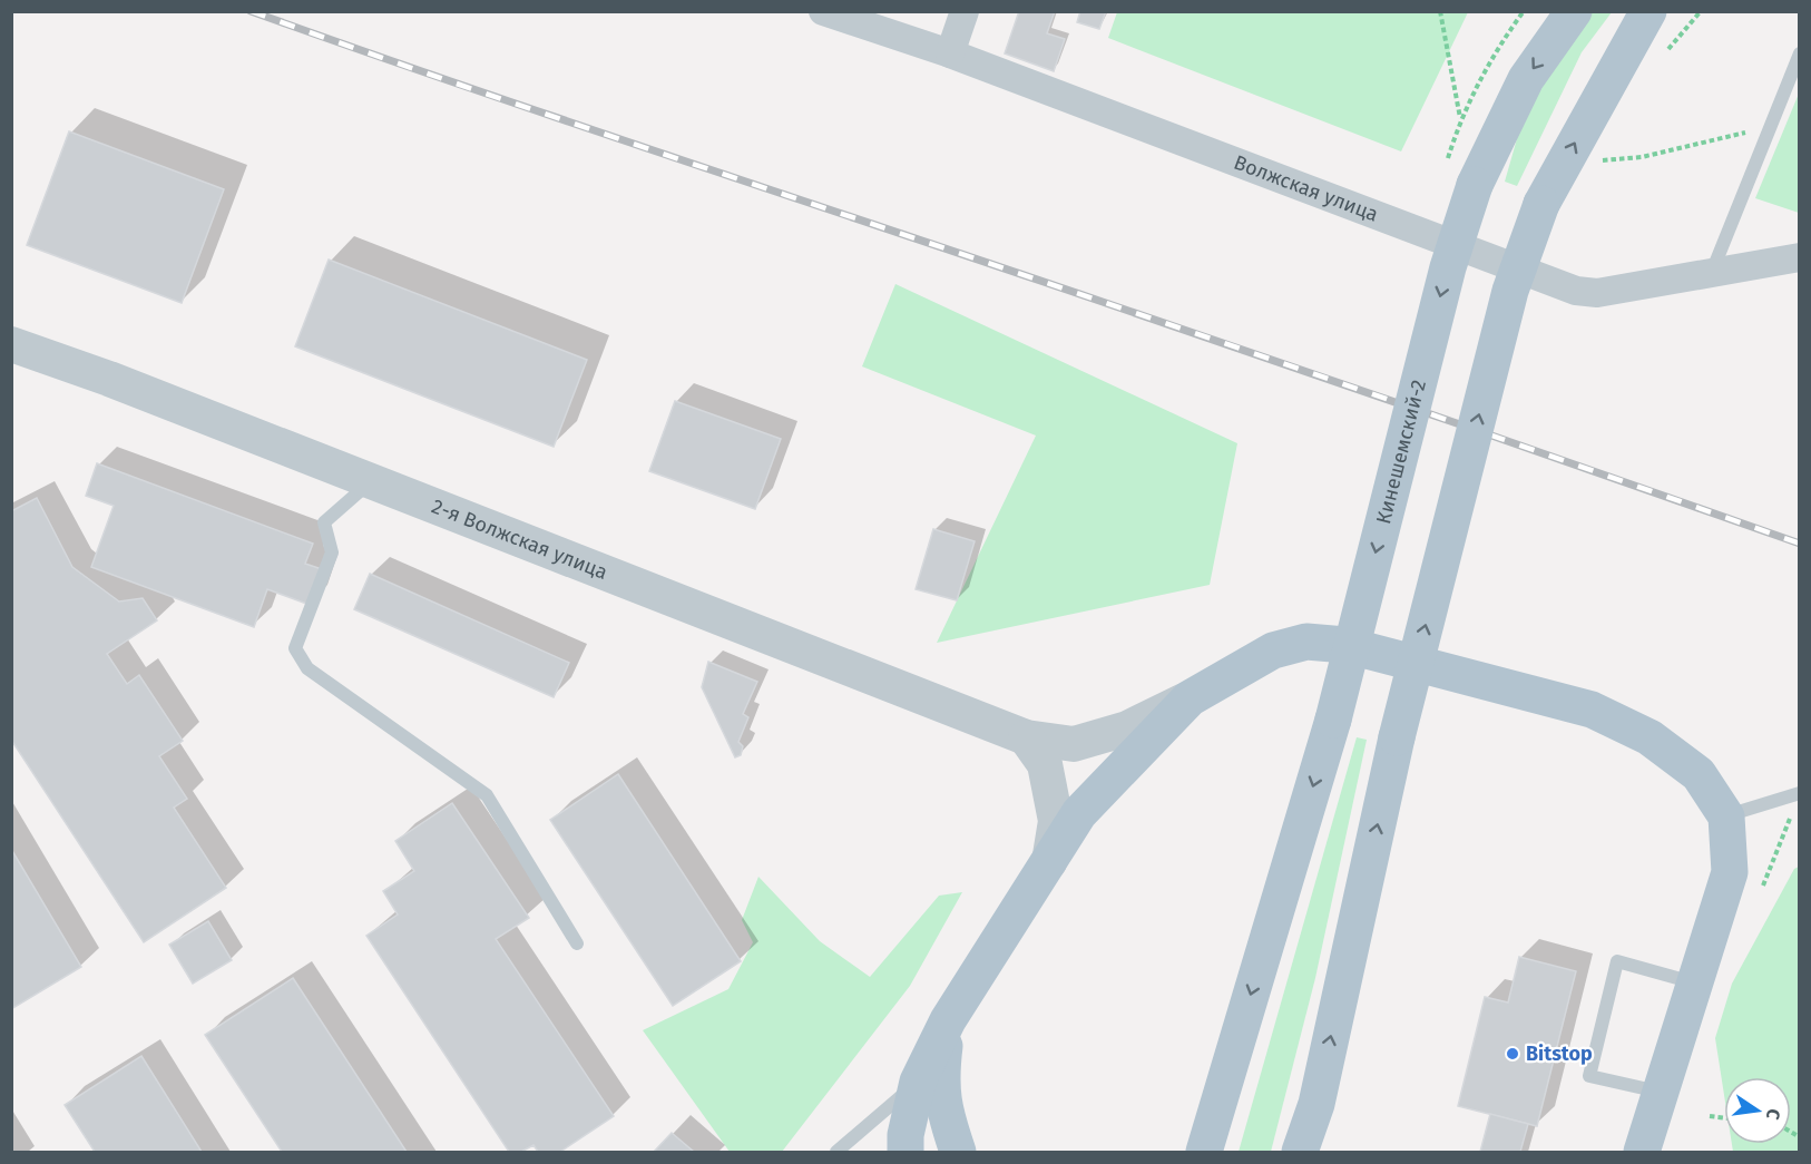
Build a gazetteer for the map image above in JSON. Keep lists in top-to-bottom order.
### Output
{
  "streets": {
    "main road": ["Кинешемский-2"],
    "street": ["Волжская улица", "2-я Волжская улица"]
  },
  "places": ["Bitstop"],
  "north": "right"
}
